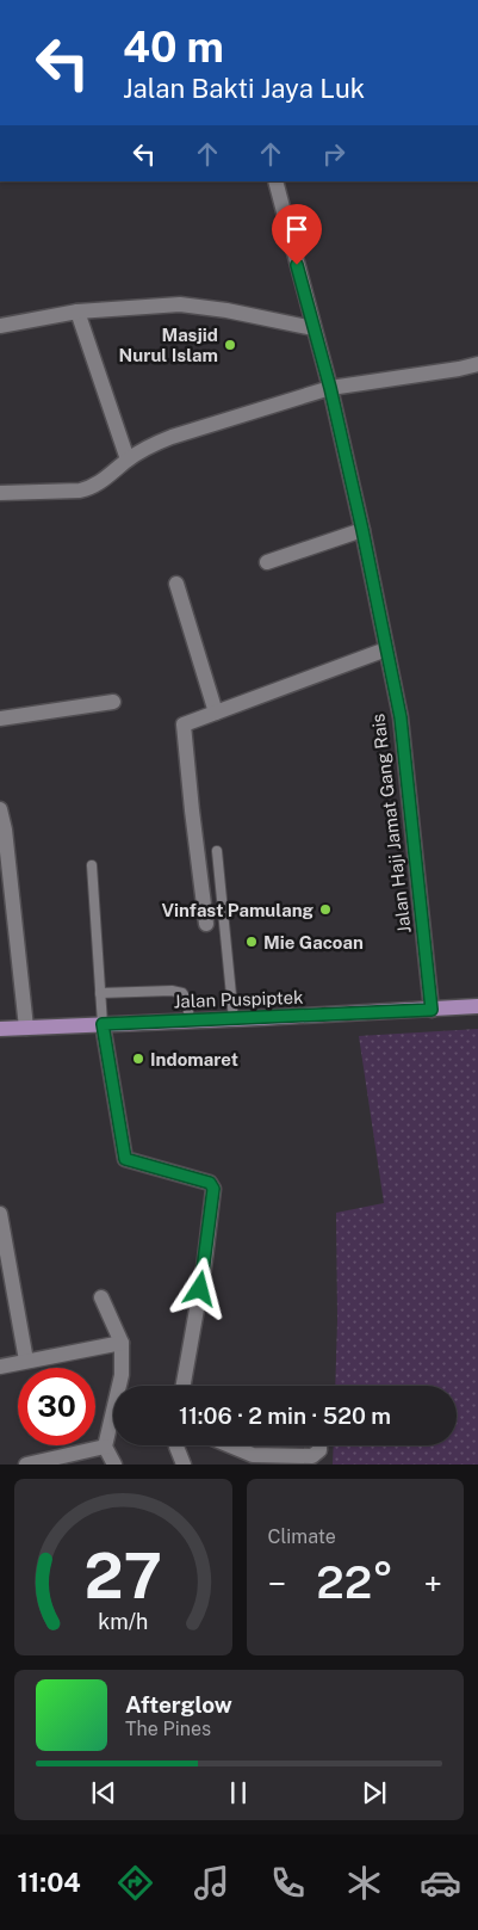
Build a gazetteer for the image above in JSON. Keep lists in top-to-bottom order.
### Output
{
  "streets": {
    "main road": ["Jalan Puspiptek"],
    "street": ["Jalan Haji Jamat Gang Rais"]
  },
  "crossings": [
    ["Jalan Haji Jamat Gang Rais", "Jalan Puspiptek"]
  ],
  "places": [
    "Masjid Nurul Islam",
    "Vinfast Pamulang",
    "Mie Gacoan",
    "Indomaret"
  ],
  "page": {
    "turn": ["40 m", "Jalan Bakti Jaya Luk"],
    "limit": "30",
    "trip": "11:06 · 2 min · 520 m",
    "tile": "Climate",
    "heat": ["−", "22°", "+"],
    "song": ["Afterglow", "The Pines"],
    "tabs": "11:04",
    "gauge": ["27", "km/h"]
  }
}
